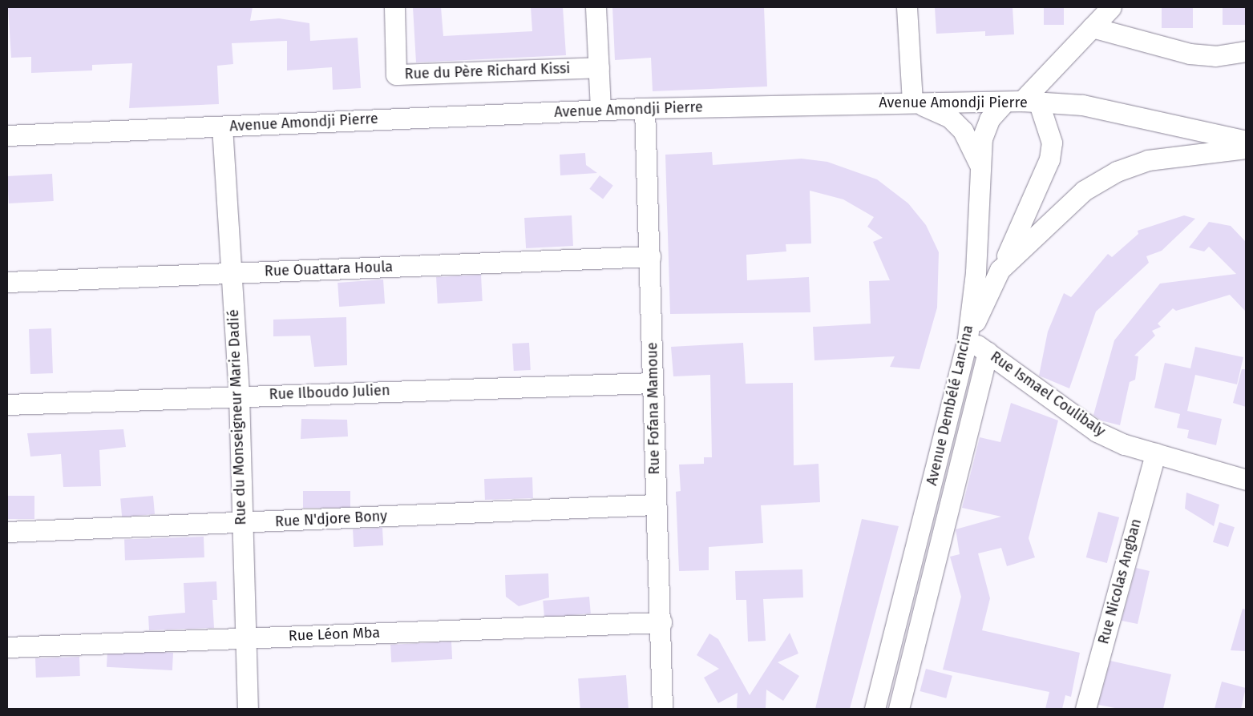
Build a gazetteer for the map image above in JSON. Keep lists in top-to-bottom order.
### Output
{
  "streets": {
    "street": [
      "Rue du Père Richard Kissi",
      "Avenue Amondji Pierre",
      "Rue Ouattara Houla",
      "Rue Ilboudo Julien",
      "Rue Ismael Coulibaly",
      "Avenue Dembélé Lancina",
      "Rue Fofana Mamoue",
      "Rue du Monseigneur Marie Dadié",
      "Rue N'djore Bony",
      "Rue Nicolas Angban",
      "Rue Léon Mba"
    ]
  },
  "crossings": [
    ["Avenue Amondji Pierre", "Avenue Dembélé Lancina"],
    ["Avenue Amondji Pierre", "Rue Fofana Mamoue"],
    ["Avenue Amondji Pierre", "Rue du Monseigneur Marie Dadié"],
    ["Rue Ouattara Houla", "Rue Fofana Mamoue"],
    ["Rue Ouattara Houla", "Rue du Monseigneur Marie Dadié"],
    ["Rue Ilboudo Julien", "Rue Fofana Mamoue"],
    ["Rue Ilboudo Julien", "Rue du Monseigneur Marie Dadié"],
    ["Rue Ismael Coulibaly", "Avenue Dembélé Lancina"],
    ["Rue Ismael Coulibaly", "Rue Nicolas Angban"],
    ["Rue Fofana Mamoue", "Rue N'djore Bony"],
    ["Rue Fofana Mamoue", "Rue Léon Mba"],
    ["Rue du Monseigneur Marie Dadié", "Rue N'djore Bony"],
    ["Rue du Monseigneur Marie Dadié", "Rue Léon Mba"]
  ]
}
